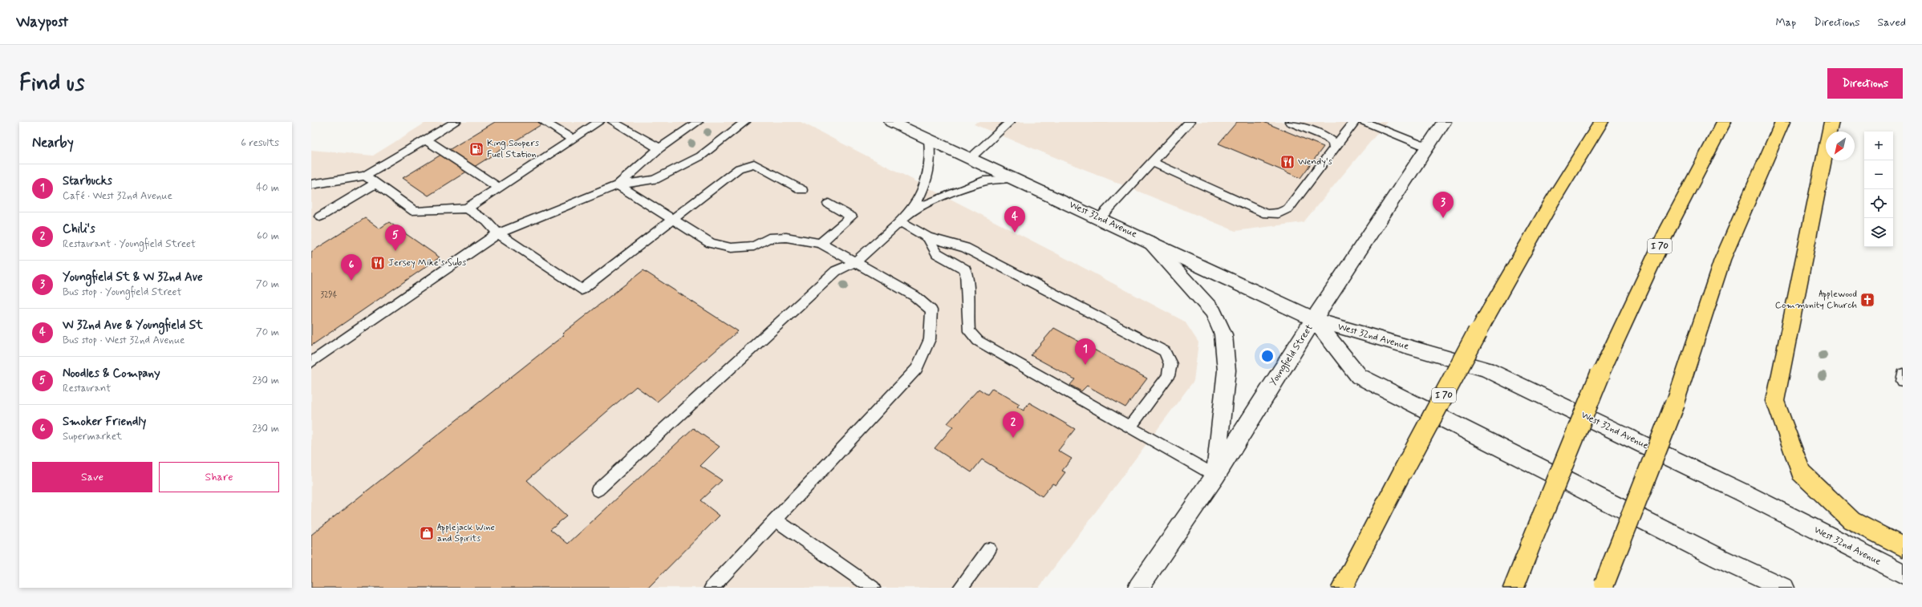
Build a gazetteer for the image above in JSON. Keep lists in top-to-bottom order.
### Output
{
  "streets": {
    "highway": ["I 70"],
    "main road": ["West 32nd Avenue", "Youngfield Street"]
  },
  "crossings": [
    ["West 32nd Avenue", "Youngfield Street"]
  ],
  "places": {
    "fuel station": ["King Soopers Fuel Station"],
    "restaurant": ["Wendy's", "Jersey Mike's Subs"],
    "church": ["Applewood Community Church"],
    "shop": ["Applejack Wine and Spirits"]
  },
  "house_numbers": ["3294"],
  "north": "bottom left",
  "page": {
    "header": "Waypost",
    "nav": ["Map", "Directions", "Saved"],
    "buttons": [
      "Directions",
      ["Save", "Share"]
    ],
    "title": "Find us",
    "heading": ["Nearby", "6 results"],
    "map_buttons": ["+", "−"],
    "list": [
      {
        "mark": "1",
        "name": "Starbucks",
        "note": "Café · West 32nd Avenue",
        "value": "40 m"
      },
      {
        "mark": "2",
        "name": "Chili's",
        "note": "Restaurant · Youngfield Street",
        "value": "60 m"
      },
      {
        "mark": "3",
        "name": "Youngfield St & W 32nd Ave",
        "note": "Bus stop · Youngfield Street",
        "value": "70 m"
      },
      {
        "mark": "4",
        "name": "W 32nd Ave & Youngfield St",
        "note": "Bus stop · West 32nd Avenue",
        "value": "70 m"
      },
      {
        "mark": "5",
        "name": "Noodles & Company",
        "note": "Restaurant",
        "value": "230 m"
      },
      {
        "mark": "6",
        "name": "Smoker Friendly",
        "note": "Supermarket",
        "value": "230 m"
      }
    ],
    "pins": [
      "3",
      "4",
      "5",
      "6",
      "1",
      "2"
    ]
  }
}
